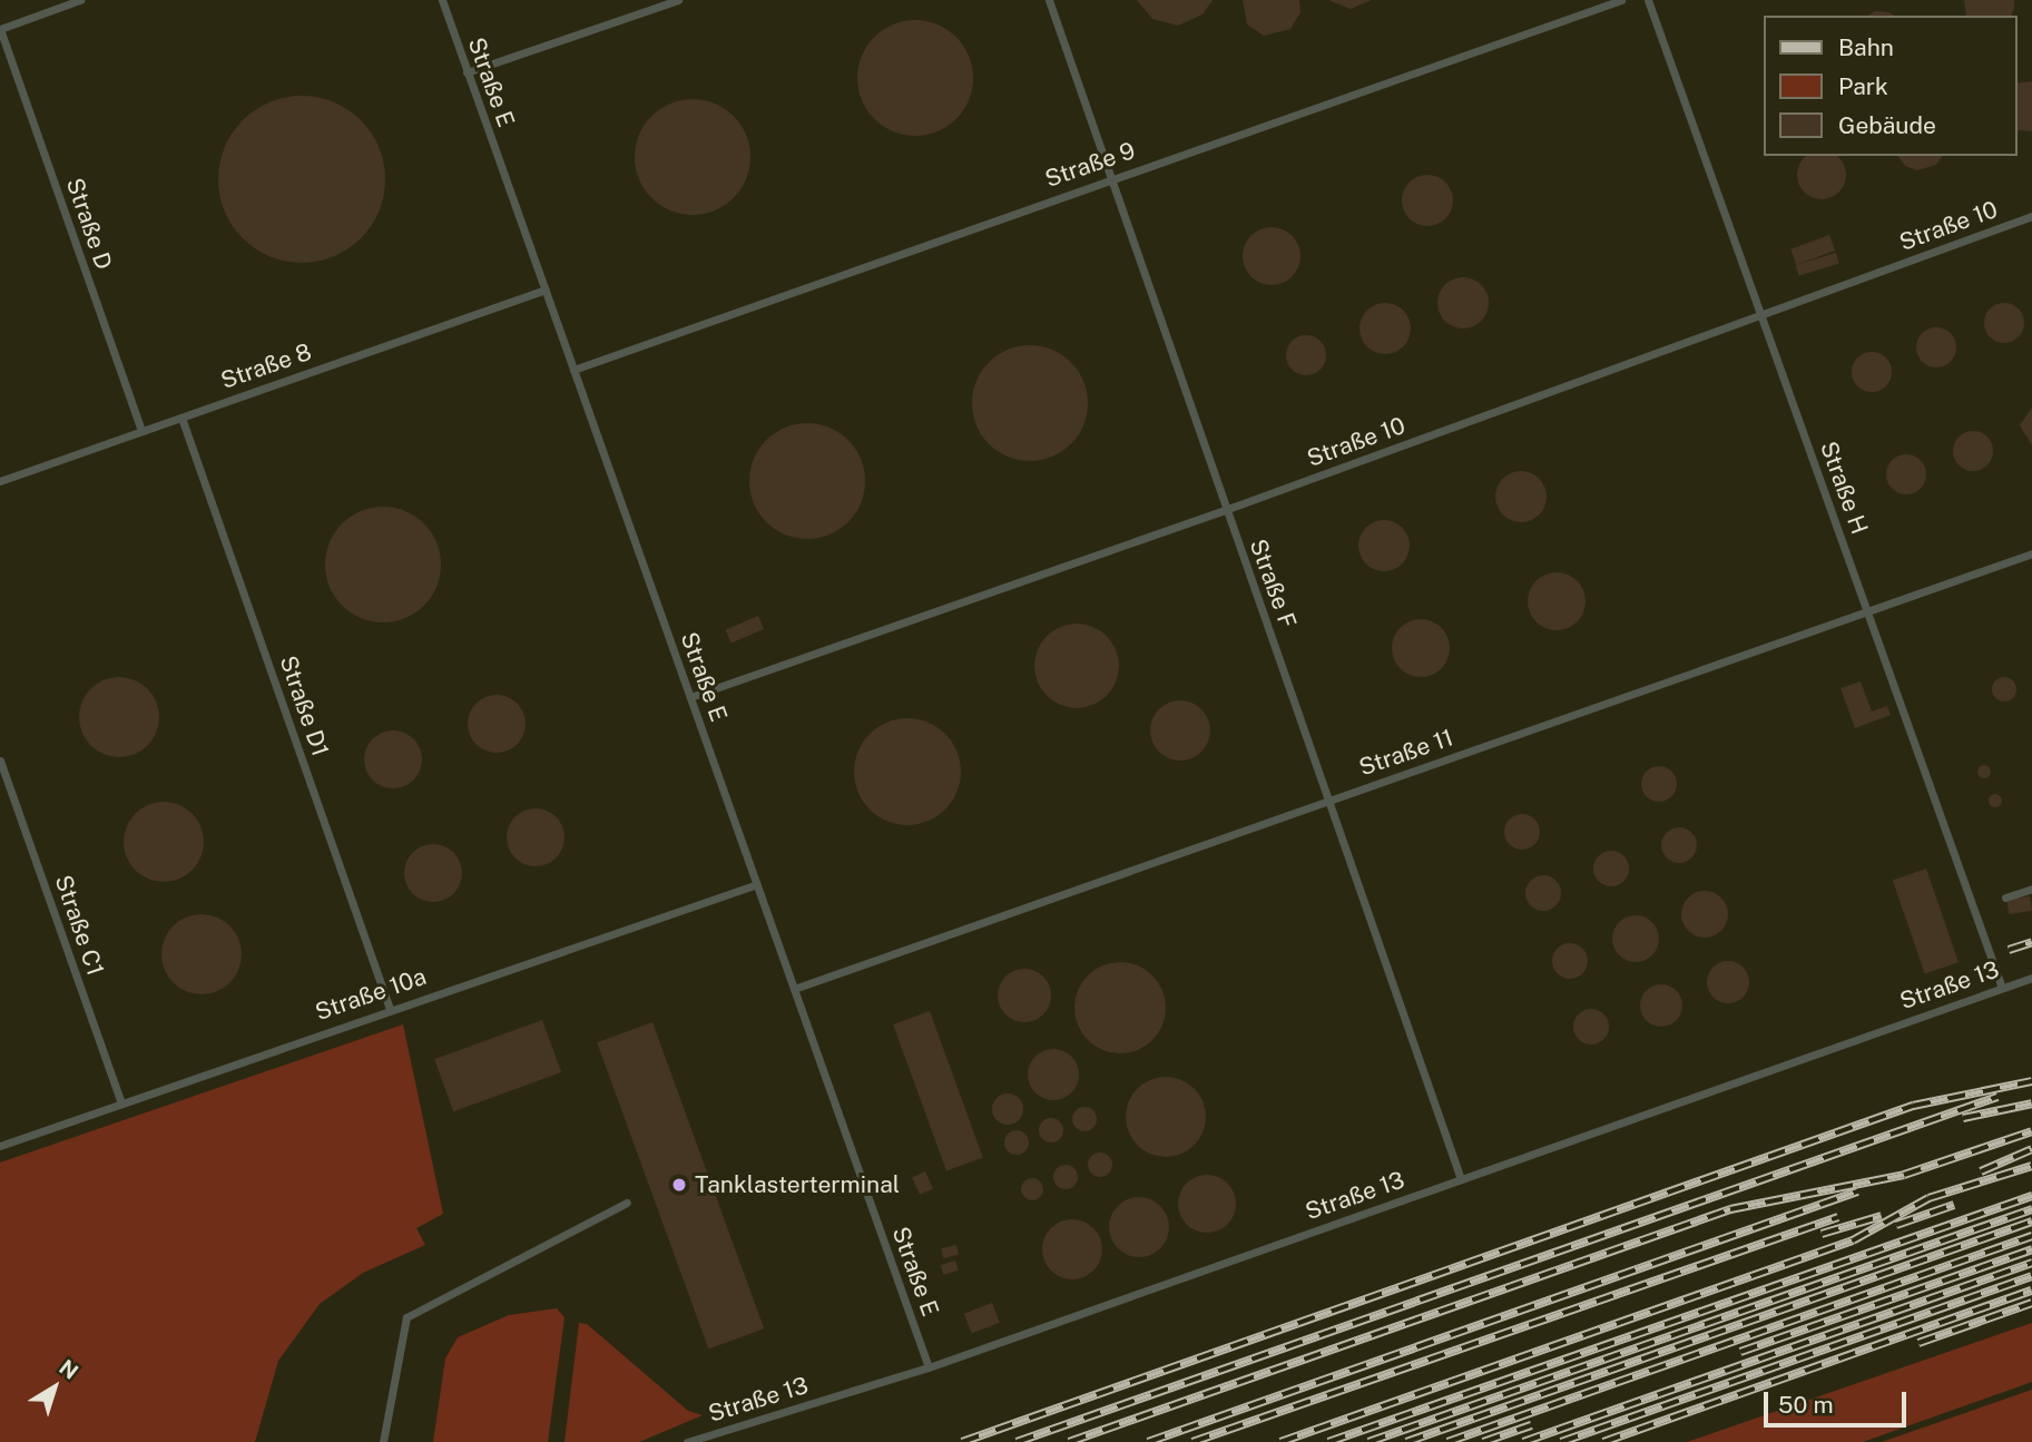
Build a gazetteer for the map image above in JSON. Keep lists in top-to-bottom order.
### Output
{
  "streets": {
    "lane": [
      "Straße E",
      "Straße 9",
      "Straße D",
      "Straße 10",
      "Straße 8",
      "Straße H",
      "Straße F",
      "Straße D1",
      "Straße 11",
      "Straße C1",
      "Straße 13",
      "Straße 10a"
    ]
  },
  "crossings": [
    ["Straße E", "Straße 9"],
    ["Straße E", "Straße 10"],
    ["Straße E", "Straße 8"],
    ["Straße E", "Straße 11"],
    ["Straße E", "Straße 13"],
    ["Straße E", "Straße 10a"],
    ["Straße 9", "Straße F"],
    ["Straße D", "Straße 8"],
    ["Straße 10", "Straße H"],
    ["Straße 10", "Straße F"],
    ["Straße 8", "Straße D1"],
    ["Straße H", "Straße 11"],
    ["Straße H", "Straße 13"],
    ["Straße F", "Straße 11"],
    ["Straße F", "Straße 13"],
    ["Straße D1", "Straße 10a"],
    ["Straße C1", "Straße 10a"]
  ],
  "places": ["Tanklasterterminal"],
  "legend": ["Bahn", "Park", "Gebäude"],
  "scale_bar": "50 m",
  "north": "top right"
}
